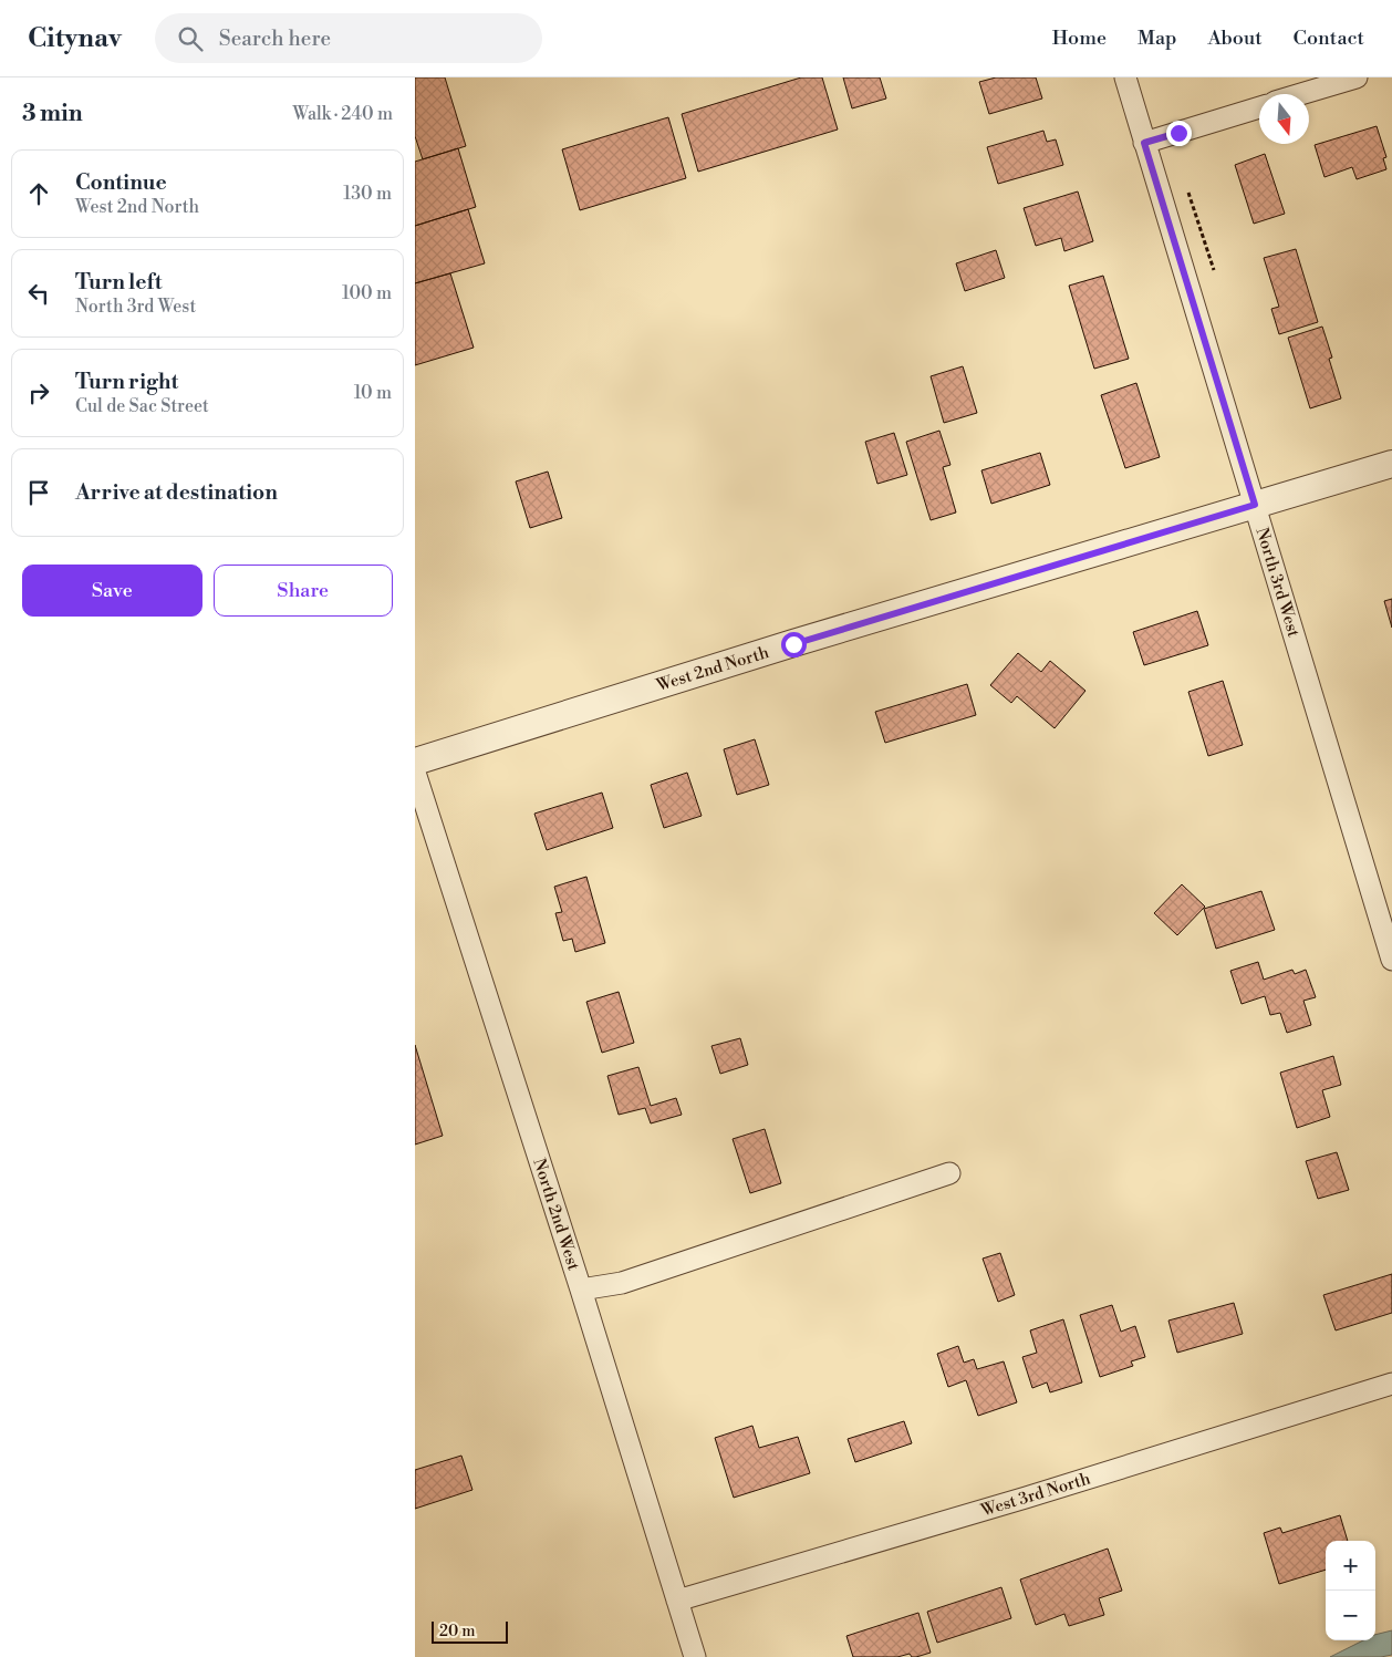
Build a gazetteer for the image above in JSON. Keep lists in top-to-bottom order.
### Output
{
  "streets": {
    "street": [
      "North 3rd West",
      "West 2nd North",
      "North 2nd West",
      "West 3rd North"
    ]
  },
  "crossings": [
    ["North 3rd West", "West 2nd North"],
    ["North 2nd West", "West 3rd North"]
  ],
  "scale_bar": "20 m",
  "north": "bottom",
  "page": {
    "header": "Citynav",
    "search": "Search here",
    "nav": [
      "Home",
      "Map",
      "About",
      "Contact"
    ],
    "heading": ["3 min", "Walk · 240 m"],
    "list": [
      ["Continue", "West 2nd North", "130 m"],
      ["Turn left", "North 3rd West", "100 m"],
      ["Turn right", "Cul de Sac Street", "10 m"],
      "Arrive at destination"
    ],
    "buttons": ["Save", "Share"],
    "map_buttons": ["+", "−"],
    "scale": "20 m"
  }
}
